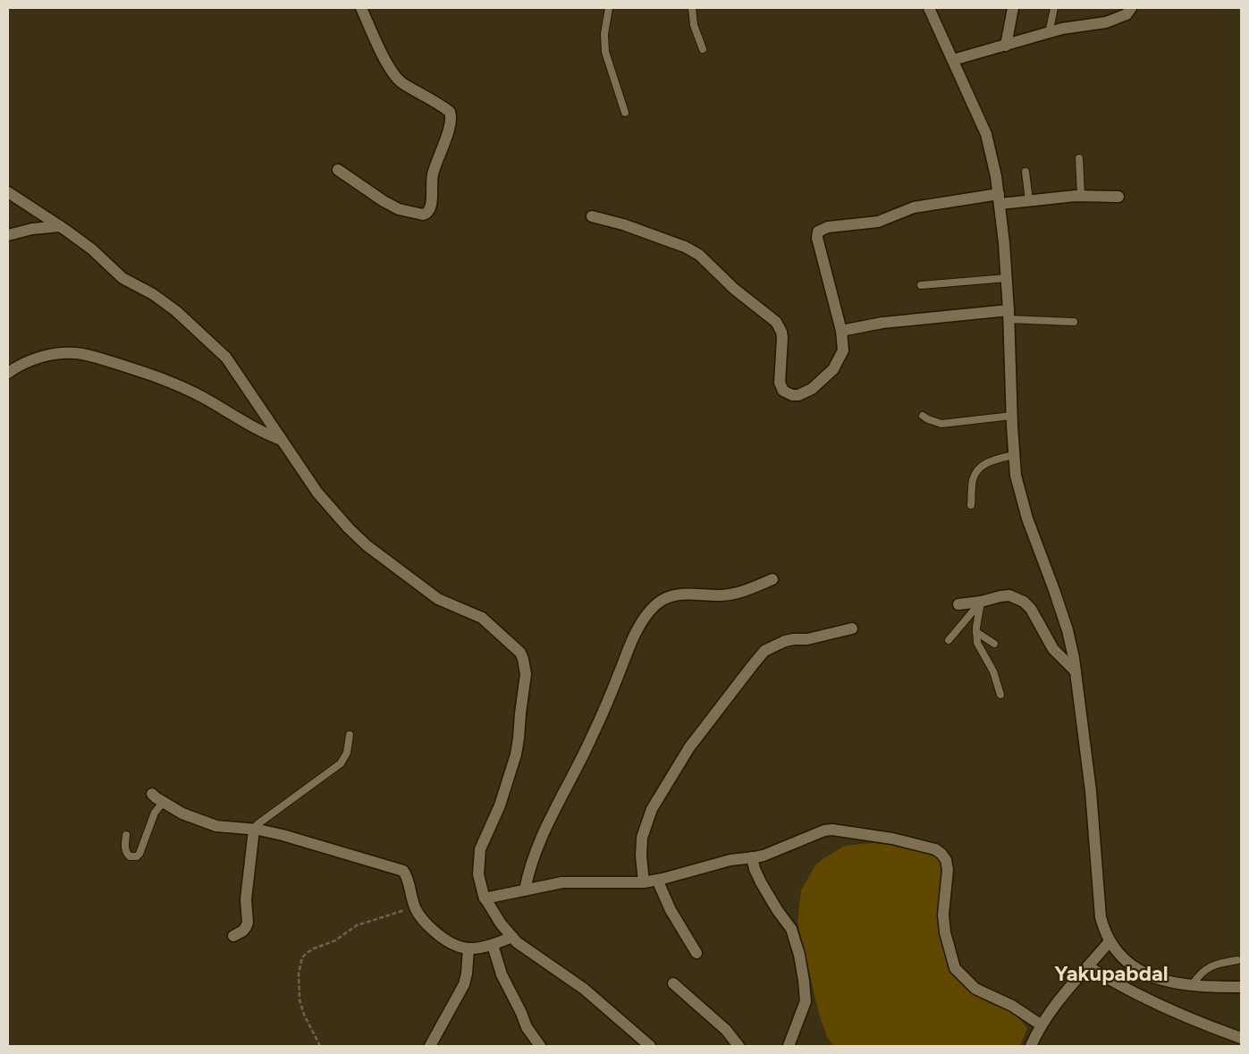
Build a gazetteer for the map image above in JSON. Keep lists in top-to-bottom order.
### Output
{
  "districts": ["Yakupabdal"]
}
